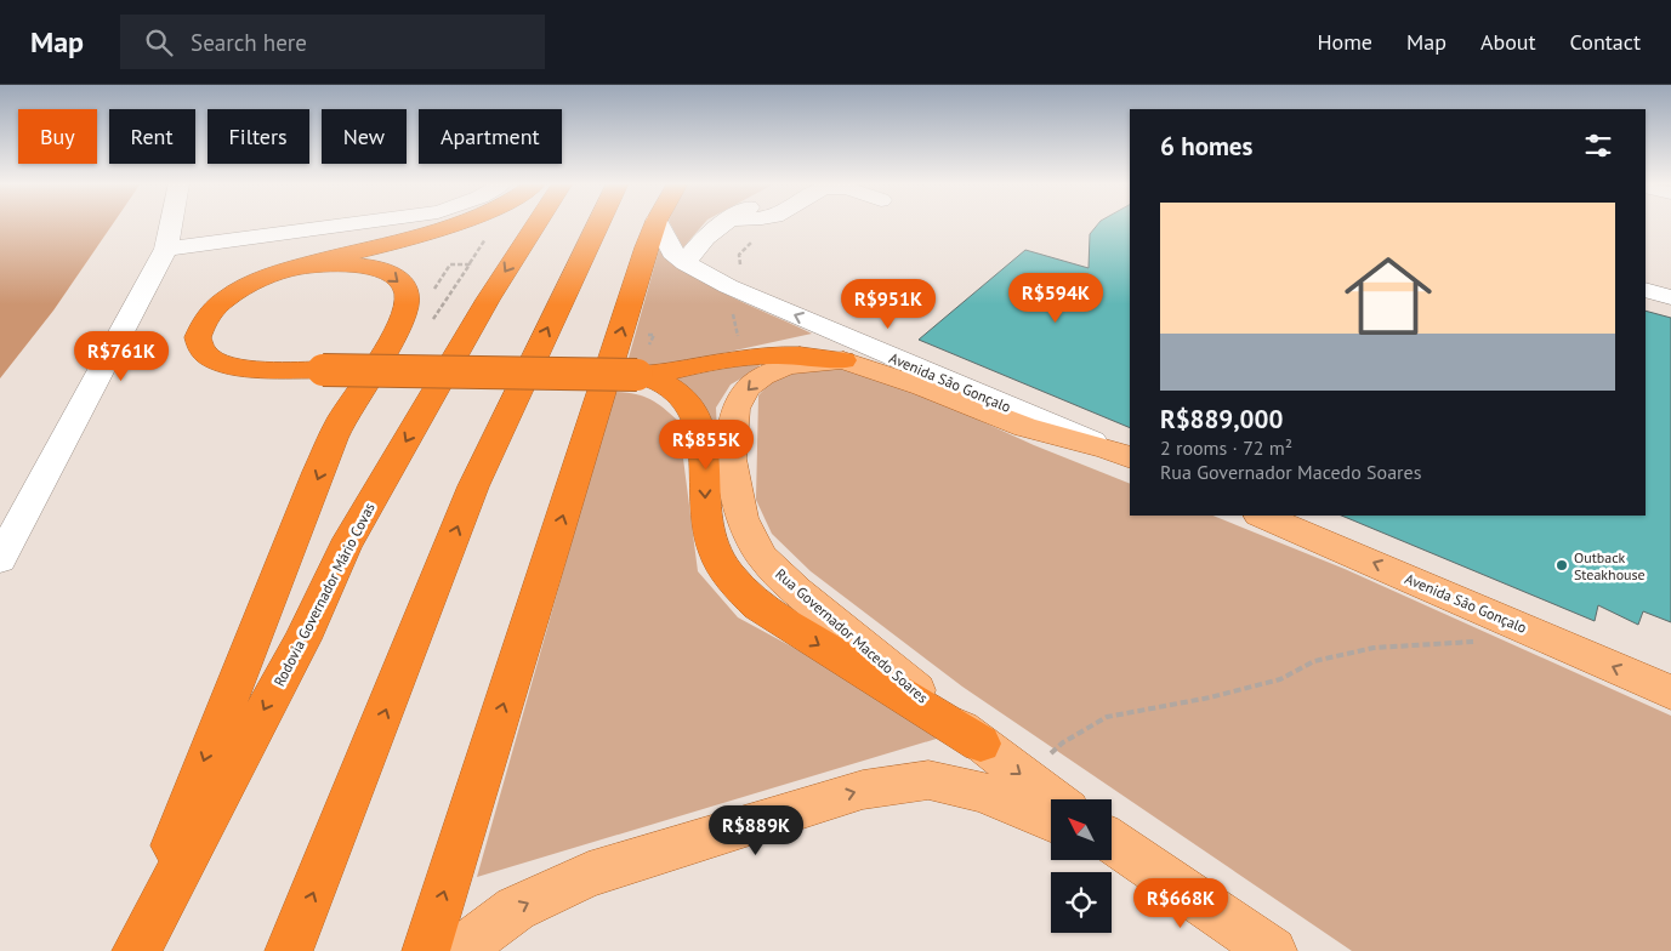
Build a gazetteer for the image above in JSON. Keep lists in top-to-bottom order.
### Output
{
  "streets": {
    "highway": ["Rodovia Governador Mário Covas"],
    "main road": ["Avenida São Gonçalo", "Rua Governador Macedo Soares"]
  },
  "crossings": [
    ["Avenida São Gonçalo", "Rua Governador Macedo Soares"]
  ],
  "one_way": ["Avenida São Gonçalo"],
  "places": ["Outback Steakhouse"],
  "north": "top left",
  "page": {
    "header": "Map",
    "search": "Search here",
    "nav": [
      "Home",
      "Map",
      "About",
      "Contact"
    ],
    "chip": [
      "Buy",
      "Rent",
      "Filters",
      "New",
      "Apartment"
    ],
    "heading": "6 homes",
    "list": [
      {
        "name": "R$889,000",
        "note": "2 rooms · 72 m² · Rua Governador Macedo Soares"
      }
    ],
    "price": [
      "R$594K",
      "R$951K",
      "R$761K",
      "R$855K",
      "R$889K",
      "R$668K"
    ]
  }
}
